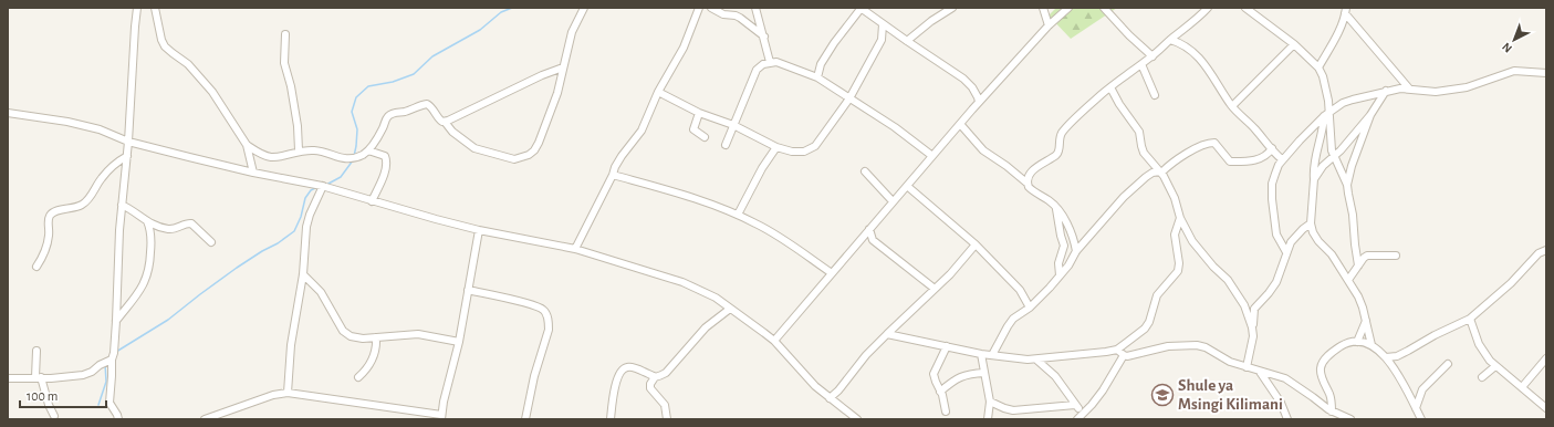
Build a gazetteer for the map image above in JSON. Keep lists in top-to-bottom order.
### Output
{
  "places": {
    "school or university": ["Shule ya Msingi Kilimani"]
  },
  "scale_bar": "100 m",
  "north": "bottom left"
}
